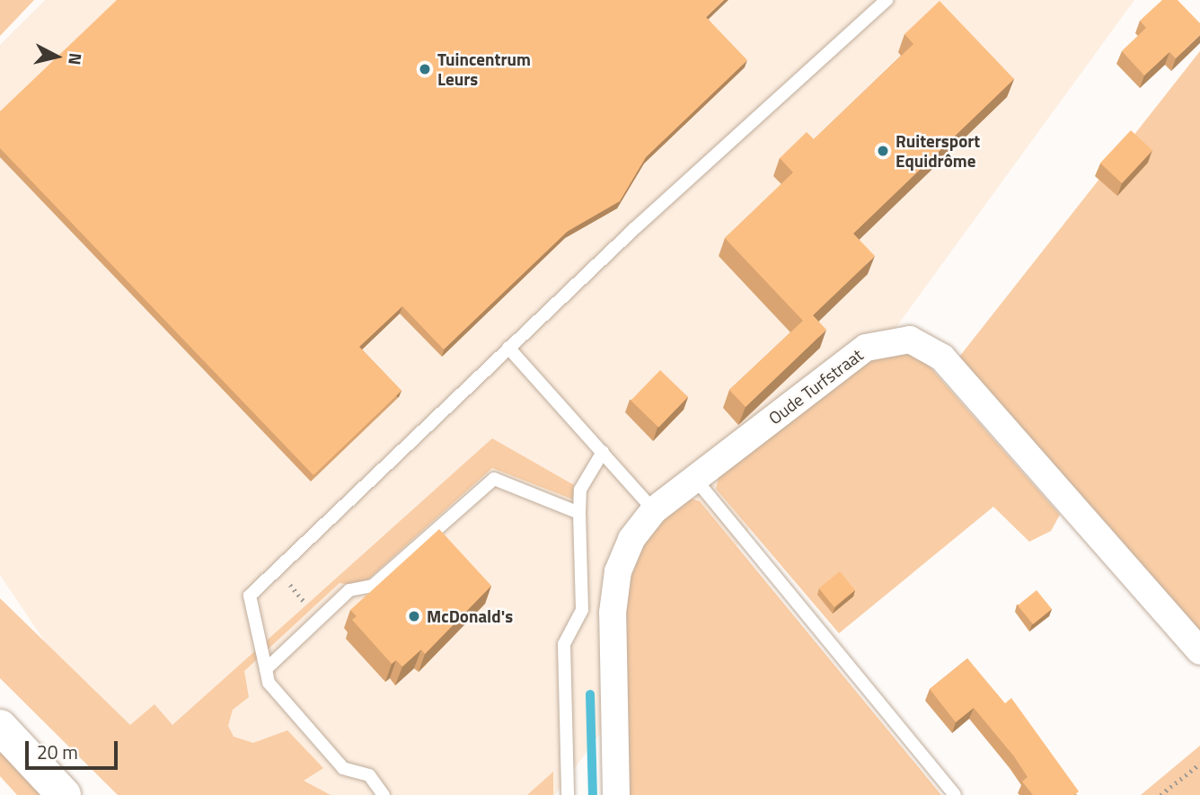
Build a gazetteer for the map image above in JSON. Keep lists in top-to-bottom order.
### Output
{
  "streets": {
    "street": ["Oude Turfstraat"]
  },
  "places": ["Tuincentrum Leurs", "Ruitersport Equidrôme", "McDonald's"],
  "scale_bar": "20 m",
  "north": "right"
}
